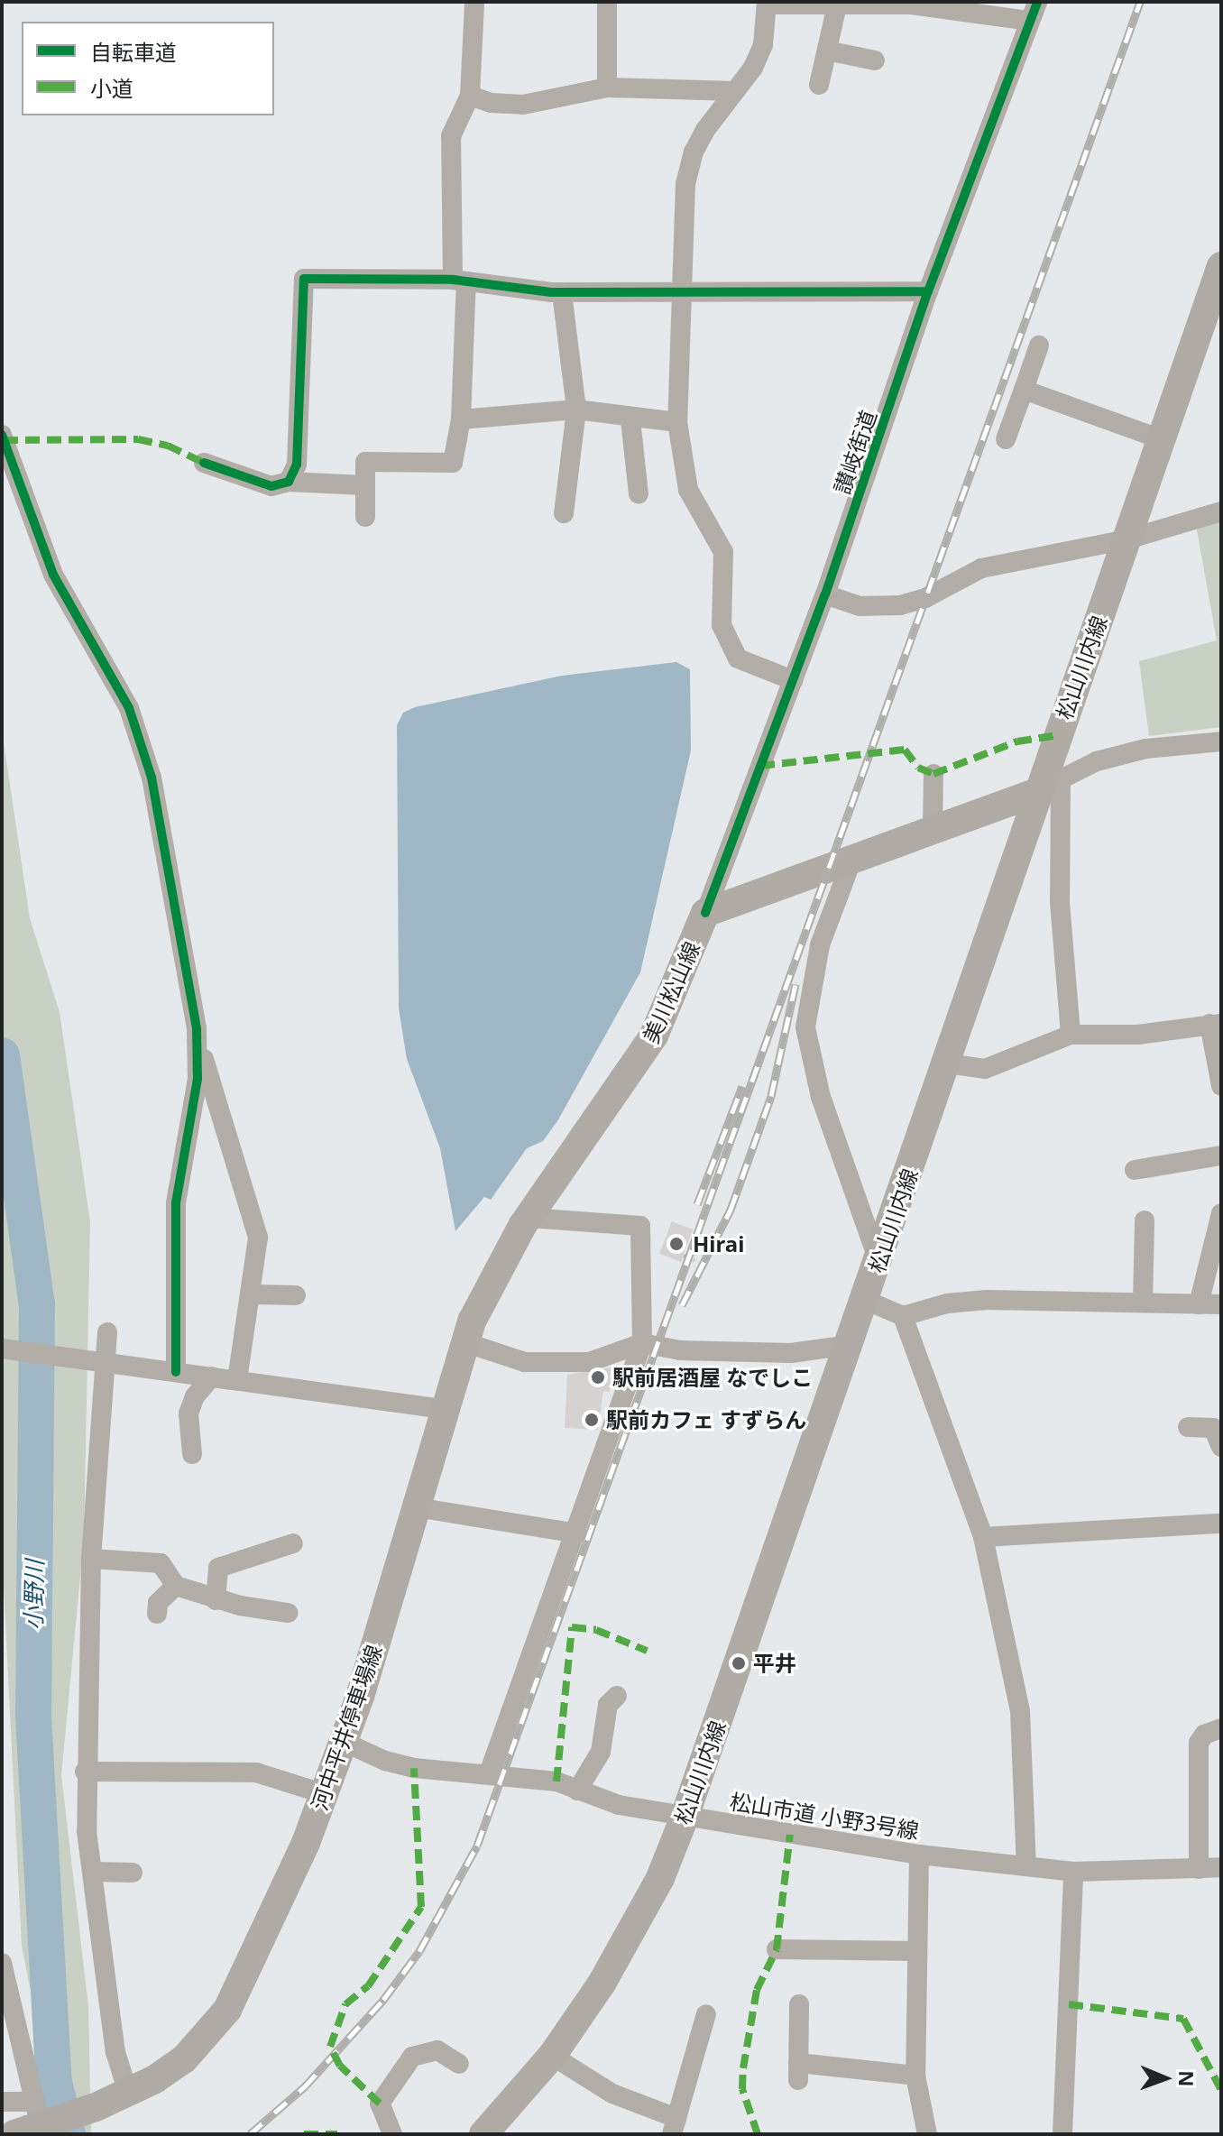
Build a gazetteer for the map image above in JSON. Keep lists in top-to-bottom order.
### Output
{
  "streets": {
    "main road": ["松山川内線", "美川松山線", "河中平井停車場線"],
    "street": ["讃岐街道", "松山市道 小野3号線"]
  },
  "crossings": [
    ["讃岐街道", "美川松山線"],
    ["松山川内線", "美川松山線"],
    ["松山川内線", "松山市道 小野3号線"],
    ["美川松山線", "河中平井停車場線"],
    ["河中平井停車場線", "松山市道 小野3号線"]
  ],
  "water": ["小野川"],
  "places": [
    "Hirai",
    "駅前居酒屋 なでしこ",
    "駅前カフェ すずらん",
    "平井"
  ],
  "legend": ["自転車道", "小道"],
  "north": "right"
}
